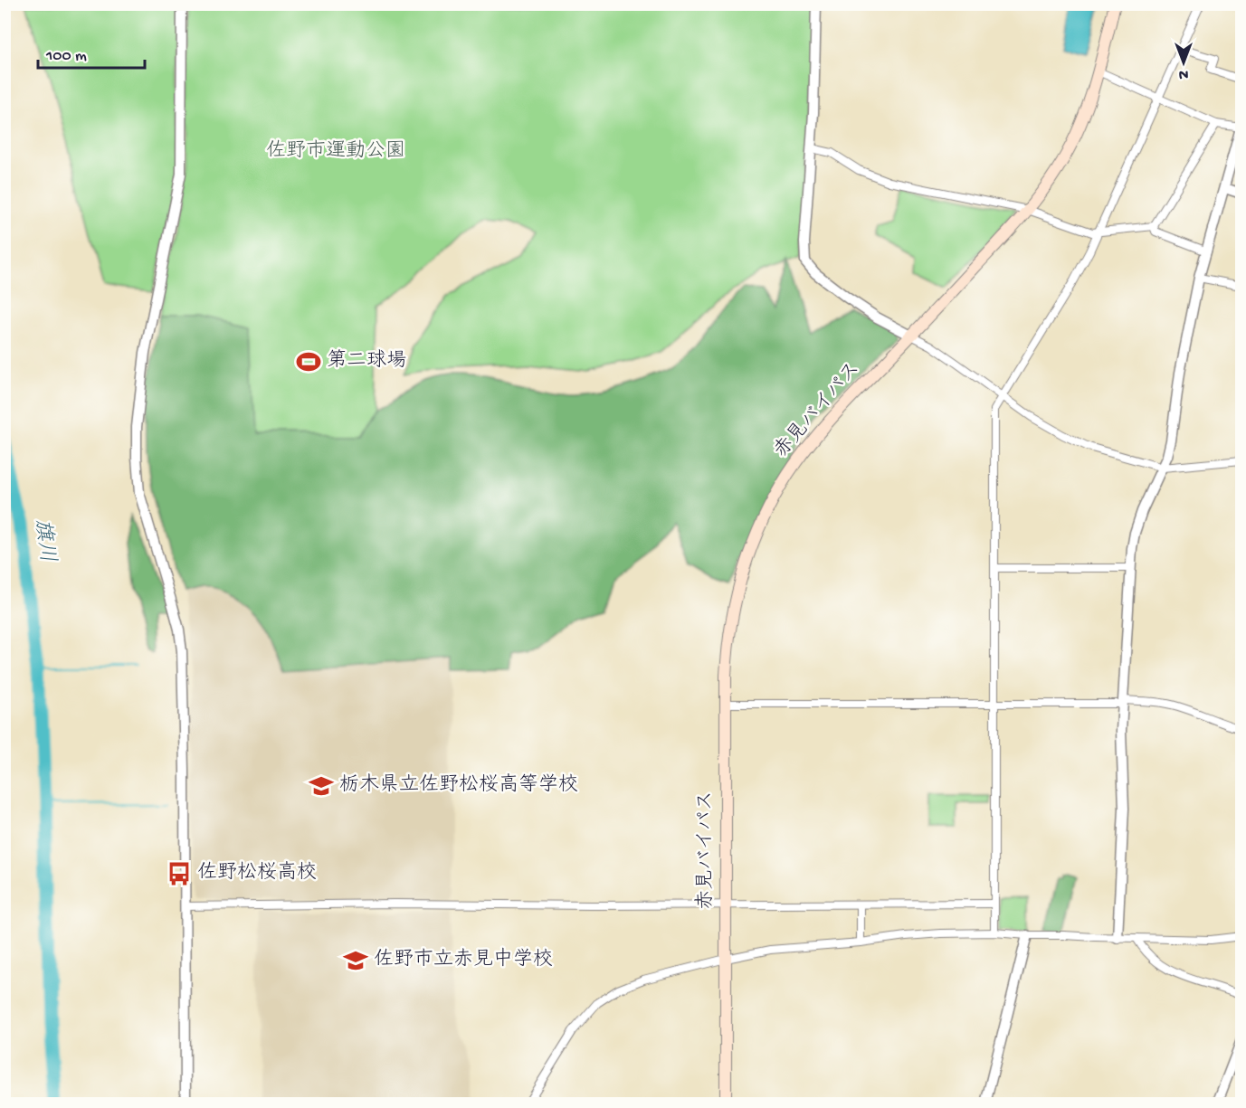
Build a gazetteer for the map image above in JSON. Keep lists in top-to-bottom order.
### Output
{
  "streets": {
    "main road": ["赤見バイパス"]
  },
  "water": ["旗川"],
  "parks": ["佐野市運動公園"],
  "places": {
    "sports": ["第二球場"],
    "school or university": ["栃木県立佐野松桜高等学校", "佐野市立赤見中学校"],
    "bus stop": ["佐野松桜高校"]
  },
  "scale_bar": "100 m",
  "north": "bottom"
}
